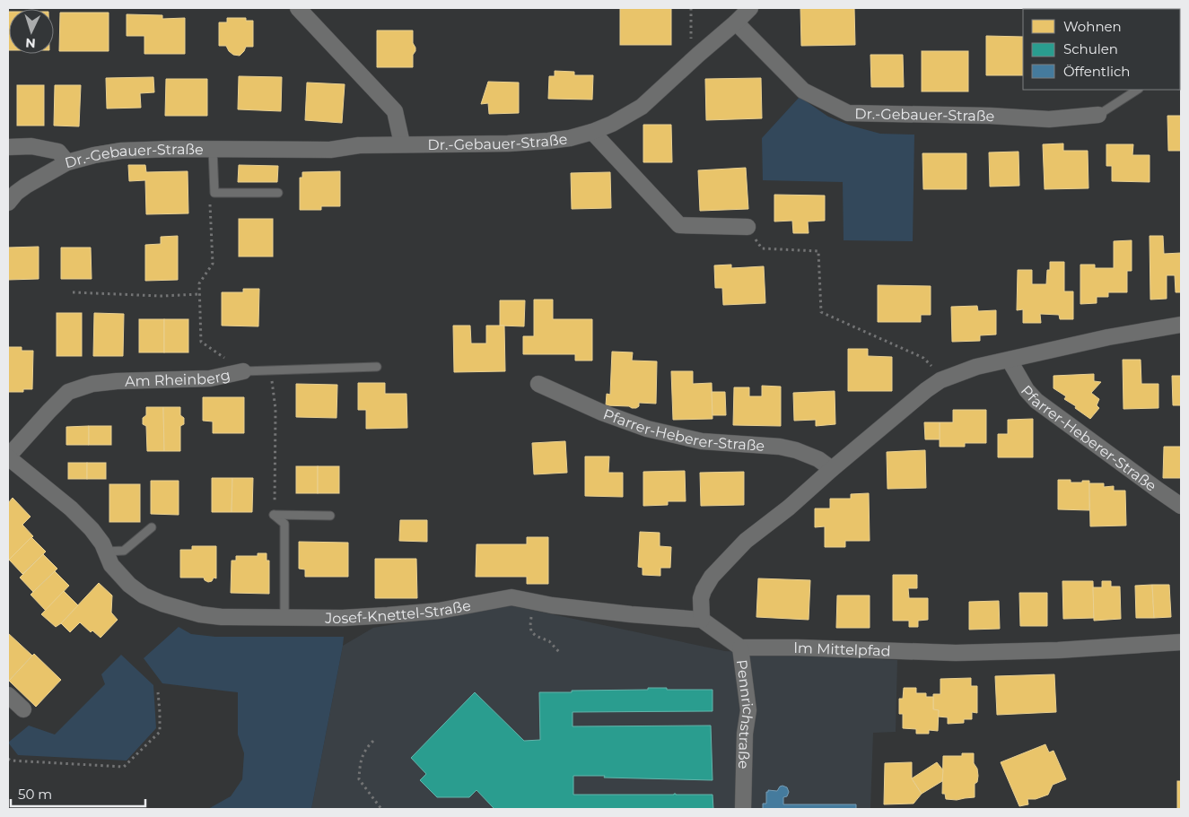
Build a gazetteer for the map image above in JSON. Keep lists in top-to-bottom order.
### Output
{
  "streets": {
    "street": [
      "Dr.-Gebauer-Straße",
      "Am Rheinberg",
      "Pfarrer-Heberer-Straße",
      "Josef-Knettel-Straße",
      "Im Mittelpfad",
      "Pennrichstraße"
    ]
  },
  "crossings": [
    ["Am Rheinberg", "Josef-Knettel-Straße"],
    ["Im Mittelpfad", "Pennrichstraße"]
  ],
  "legend": ["Wohnen", "Schulen", "Öffentlich"],
  "scale_bar": "50 m",
  "north": "bottom"
}
